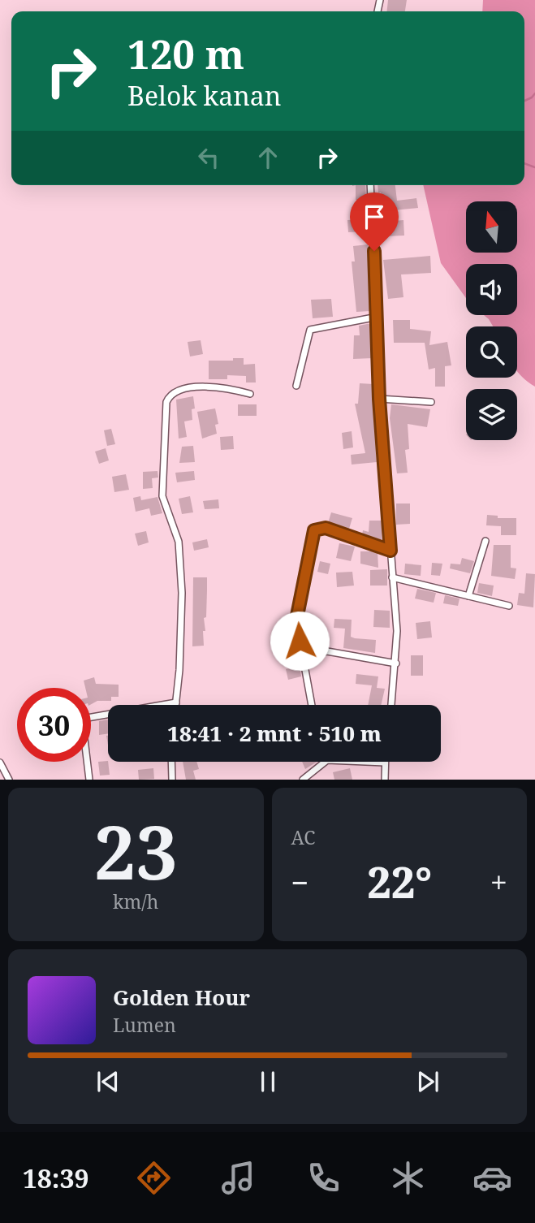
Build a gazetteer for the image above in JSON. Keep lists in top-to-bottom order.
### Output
{
  "north": "top",
  "page": {
    "turn": ["120 m", "Belok kanan"],
    "limit": "30",
    "trip": "18:41 · 2 mnt · 510 m",
    "tile": [
      ["23", "km/h"],
      "AC"
    ],
    "heat": ["−", "22°", "+"],
    "song": ["Golden Hour", "Lumen"],
    "tabs": "18:39"
  }
}
